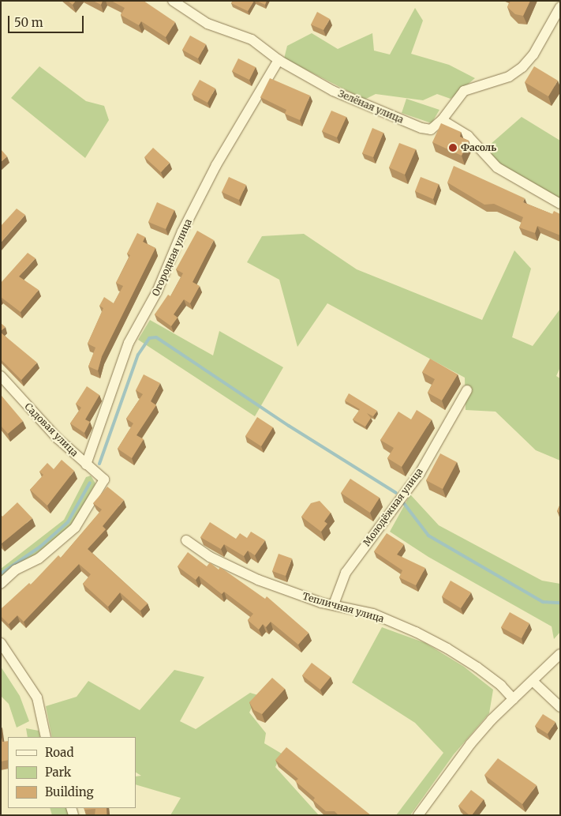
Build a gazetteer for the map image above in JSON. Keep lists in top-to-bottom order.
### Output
{
  "streets": {
    "street": [
      "Зелёная улица",
      "Огородная улица",
      "Садовая улица",
      "Молодёжная улица",
      "Тепличная улица"
    ]
  },
  "crossings": [
    ["Зелёная улица", "Огородная улица"],
    ["Огородная улица", "Садовая улица"],
    ["Молодёжная улица", "Тепличная улица"]
  ],
  "places": ["Фасоль"],
  "legend": ["Road", "Park", "Building"],
  "scale_bar": "50 m"
}
